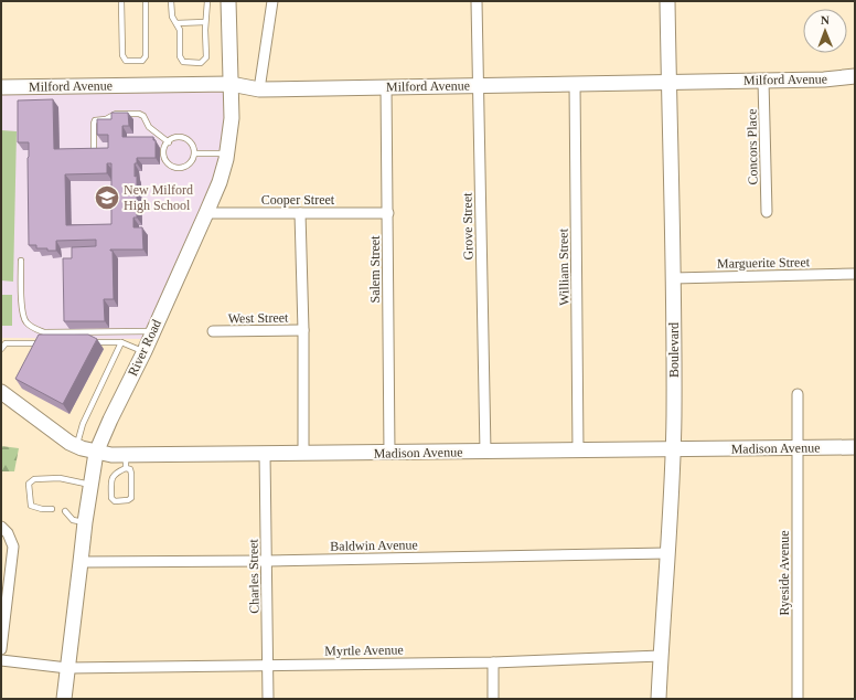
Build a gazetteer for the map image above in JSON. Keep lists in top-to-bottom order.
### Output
{
  "streets": {
    "street": [
      "Milford Avenue",
      "Concors Place",
      "Cooper Street",
      "Grove Street",
      "Marguerite Street",
      "William Street",
      "Salem Street",
      "West Street",
      "River Road",
      "Boulevard",
      "Madison Avenue",
      "Baldwin Avenue",
      "Ryeside Avenue",
      "Charles Street",
      "Myrtle Avenue"
    ]
  },
  "crossings": [
    ["Milford Avenue", "Concors Place"],
    ["Milford Avenue", "Grove Street"],
    ["Milford Avenue", "William Street"],
    ["Milford Avenue", "Salem Street"],
    ["Milford Avenue", "River Road"],
    ["Milford Avenue", "Boulevard"],
    ["Cooper Street", "Salem Street"],
    ["Cooper Street", "River Road"],
    ["Grove Street", "Madison Avenue"],
    ["Marguerite Street", "Boulevard"],
    ["William Street", "Madison Avenue"],
    ["Salem Street", "Madison Avenue"],
    ["River Road", "Madison Avenue"],
    ["River Road", "Baldwin Avenue"],
    ["River Road", "Myrtle Avenue"],
    ["Boulevard", "Madison Avenue"],
    ["Boulevard", "Baldwin Avenue"],
    ["Boulevard", "Myrtle Avenue"],
    ["Madison Avenue", "Ryeside Avenue"],
    ["Madison Avenue", "Charles Street"],
    ["Baldwin Avenue", "Charles Street"],
    ["Charles Street", "Myrtle Avenue"]
  ],
  "places": {
    "school or university": ["New Milford High School"]
  },
  "north": "top"
}
